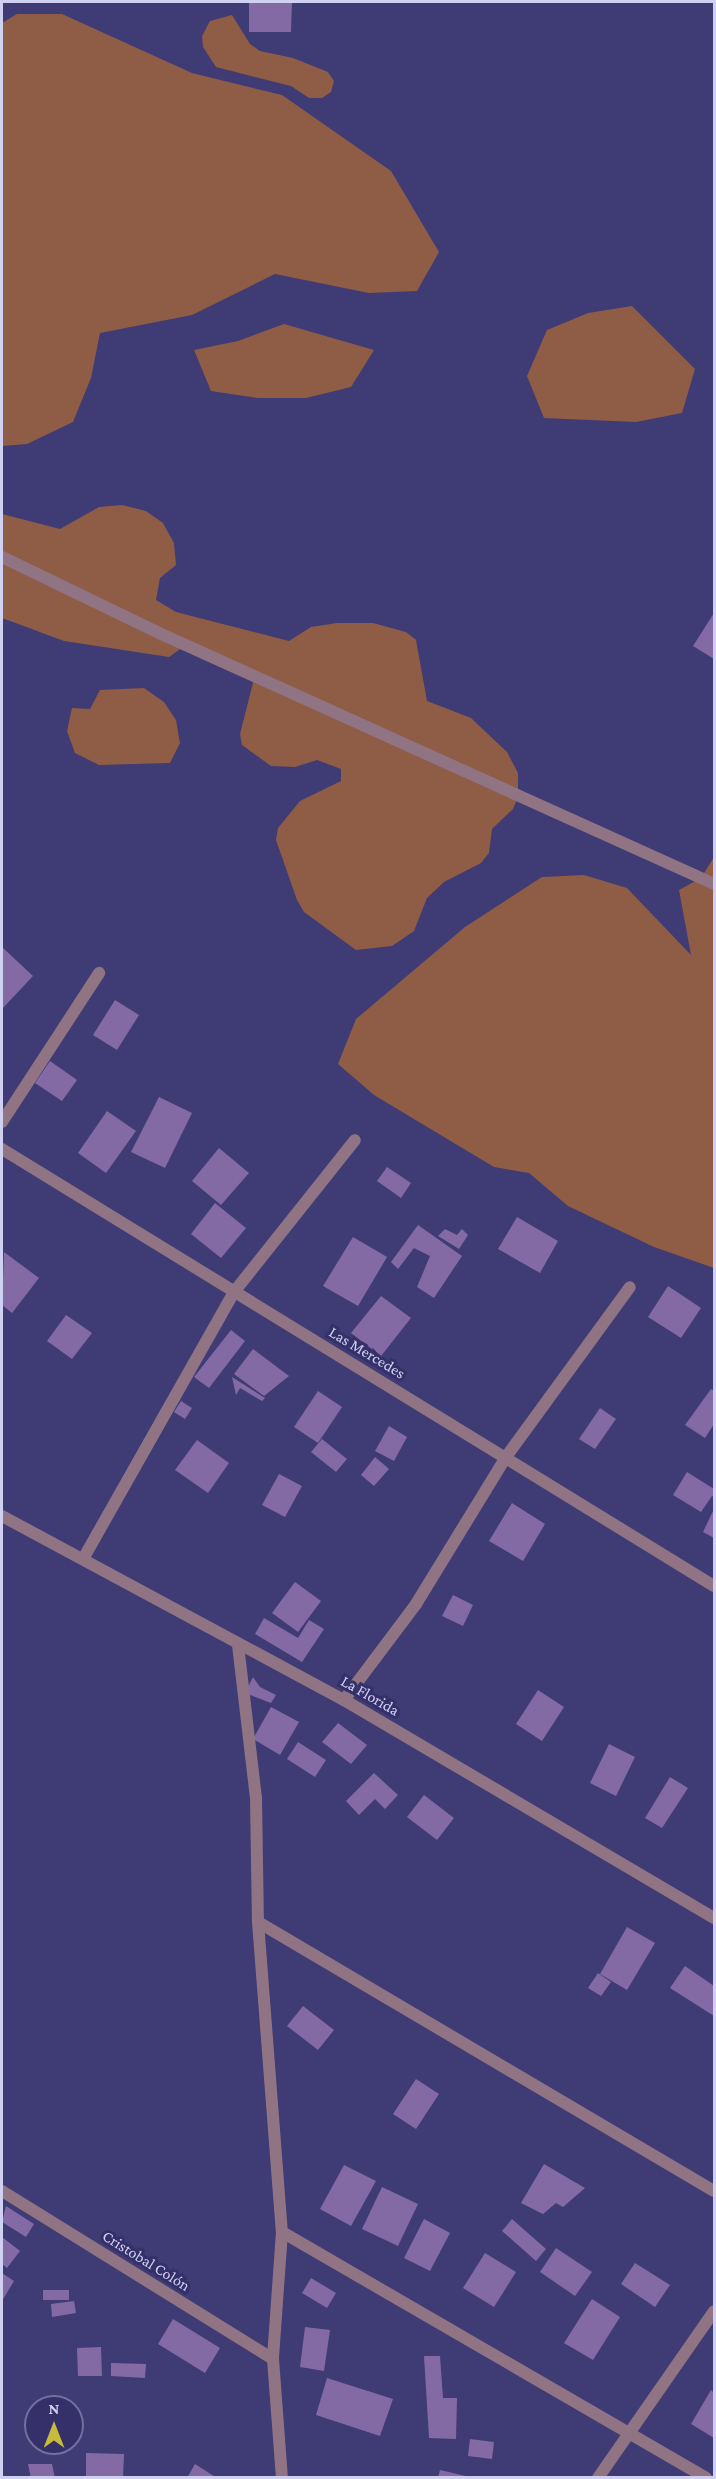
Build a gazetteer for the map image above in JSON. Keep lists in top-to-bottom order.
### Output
{
  "streets": {
    "street": ["Las Mercedes", "La Florida", "Cristobal Colón"]
  },
  "north": "top"
}
